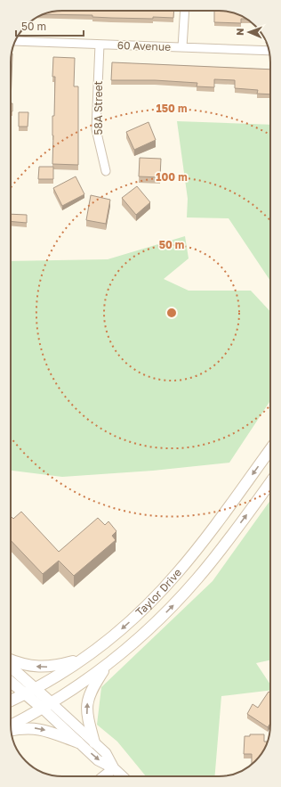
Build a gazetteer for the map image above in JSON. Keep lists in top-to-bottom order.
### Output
{
  "streets": {
    "main road": ["Taylor Drive"],
    "street": ["60 Avenue", "58A Street"]
  },
  "crossings": [
    ["60 Avenue", "58A Street"]
  ],
  "scale_bar": "50 m",
  "north": "left",
  "rings": ["150 m", "100 m", "50 m"]
}
